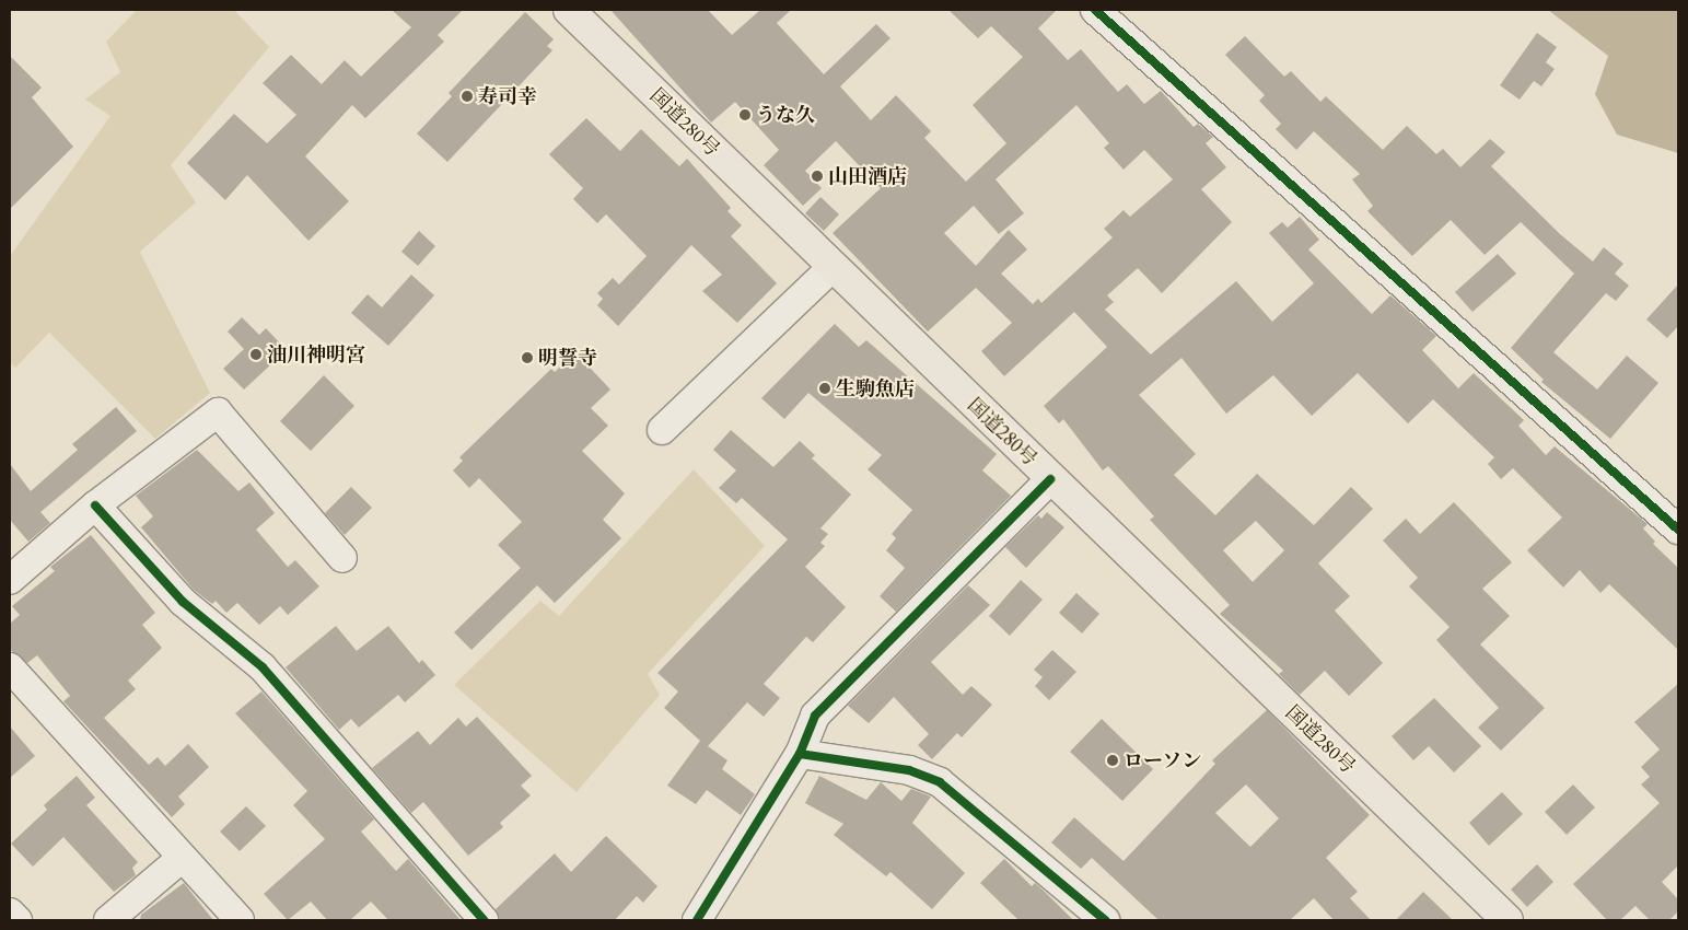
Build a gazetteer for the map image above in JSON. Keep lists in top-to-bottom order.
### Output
{
  "streets": {
    "highway": ["国道280号"]
  },
  "places": [
    "寿司幸",
    "うな久",
    "山田酒店",
    "油川神明宮",
    "明誓寺",
    "生駒魚店",
    "ローソン"
  ]
}
